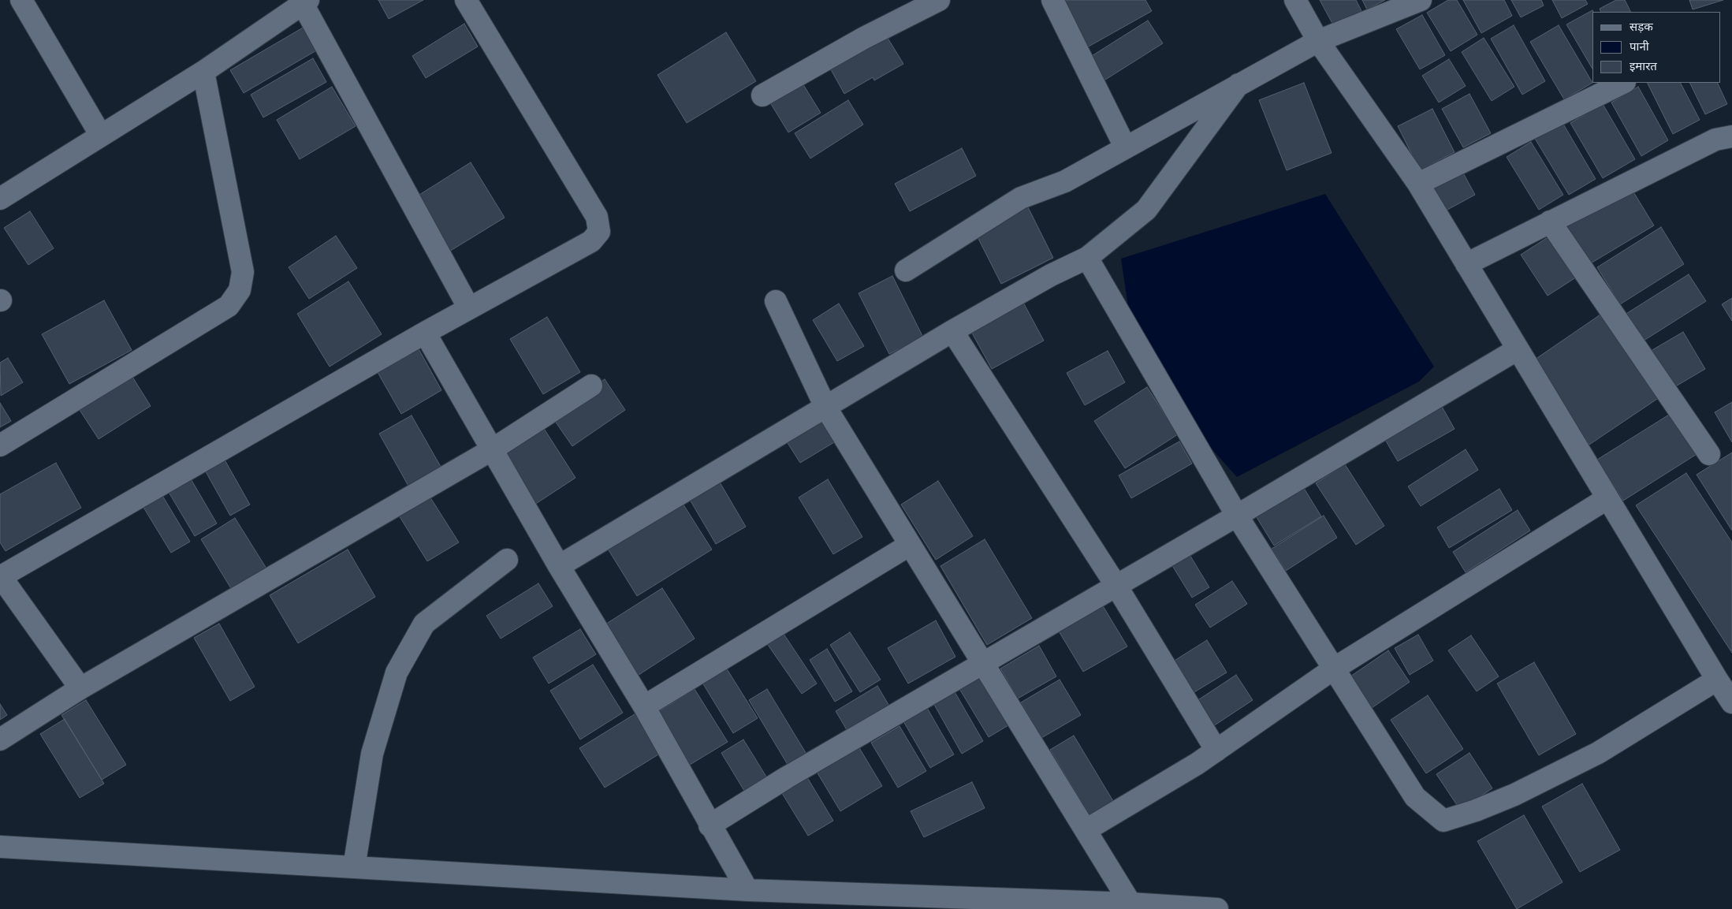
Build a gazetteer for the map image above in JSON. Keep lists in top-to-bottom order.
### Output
{
  "legend": ["सड़क", "पानी", "इमारत"]
}
